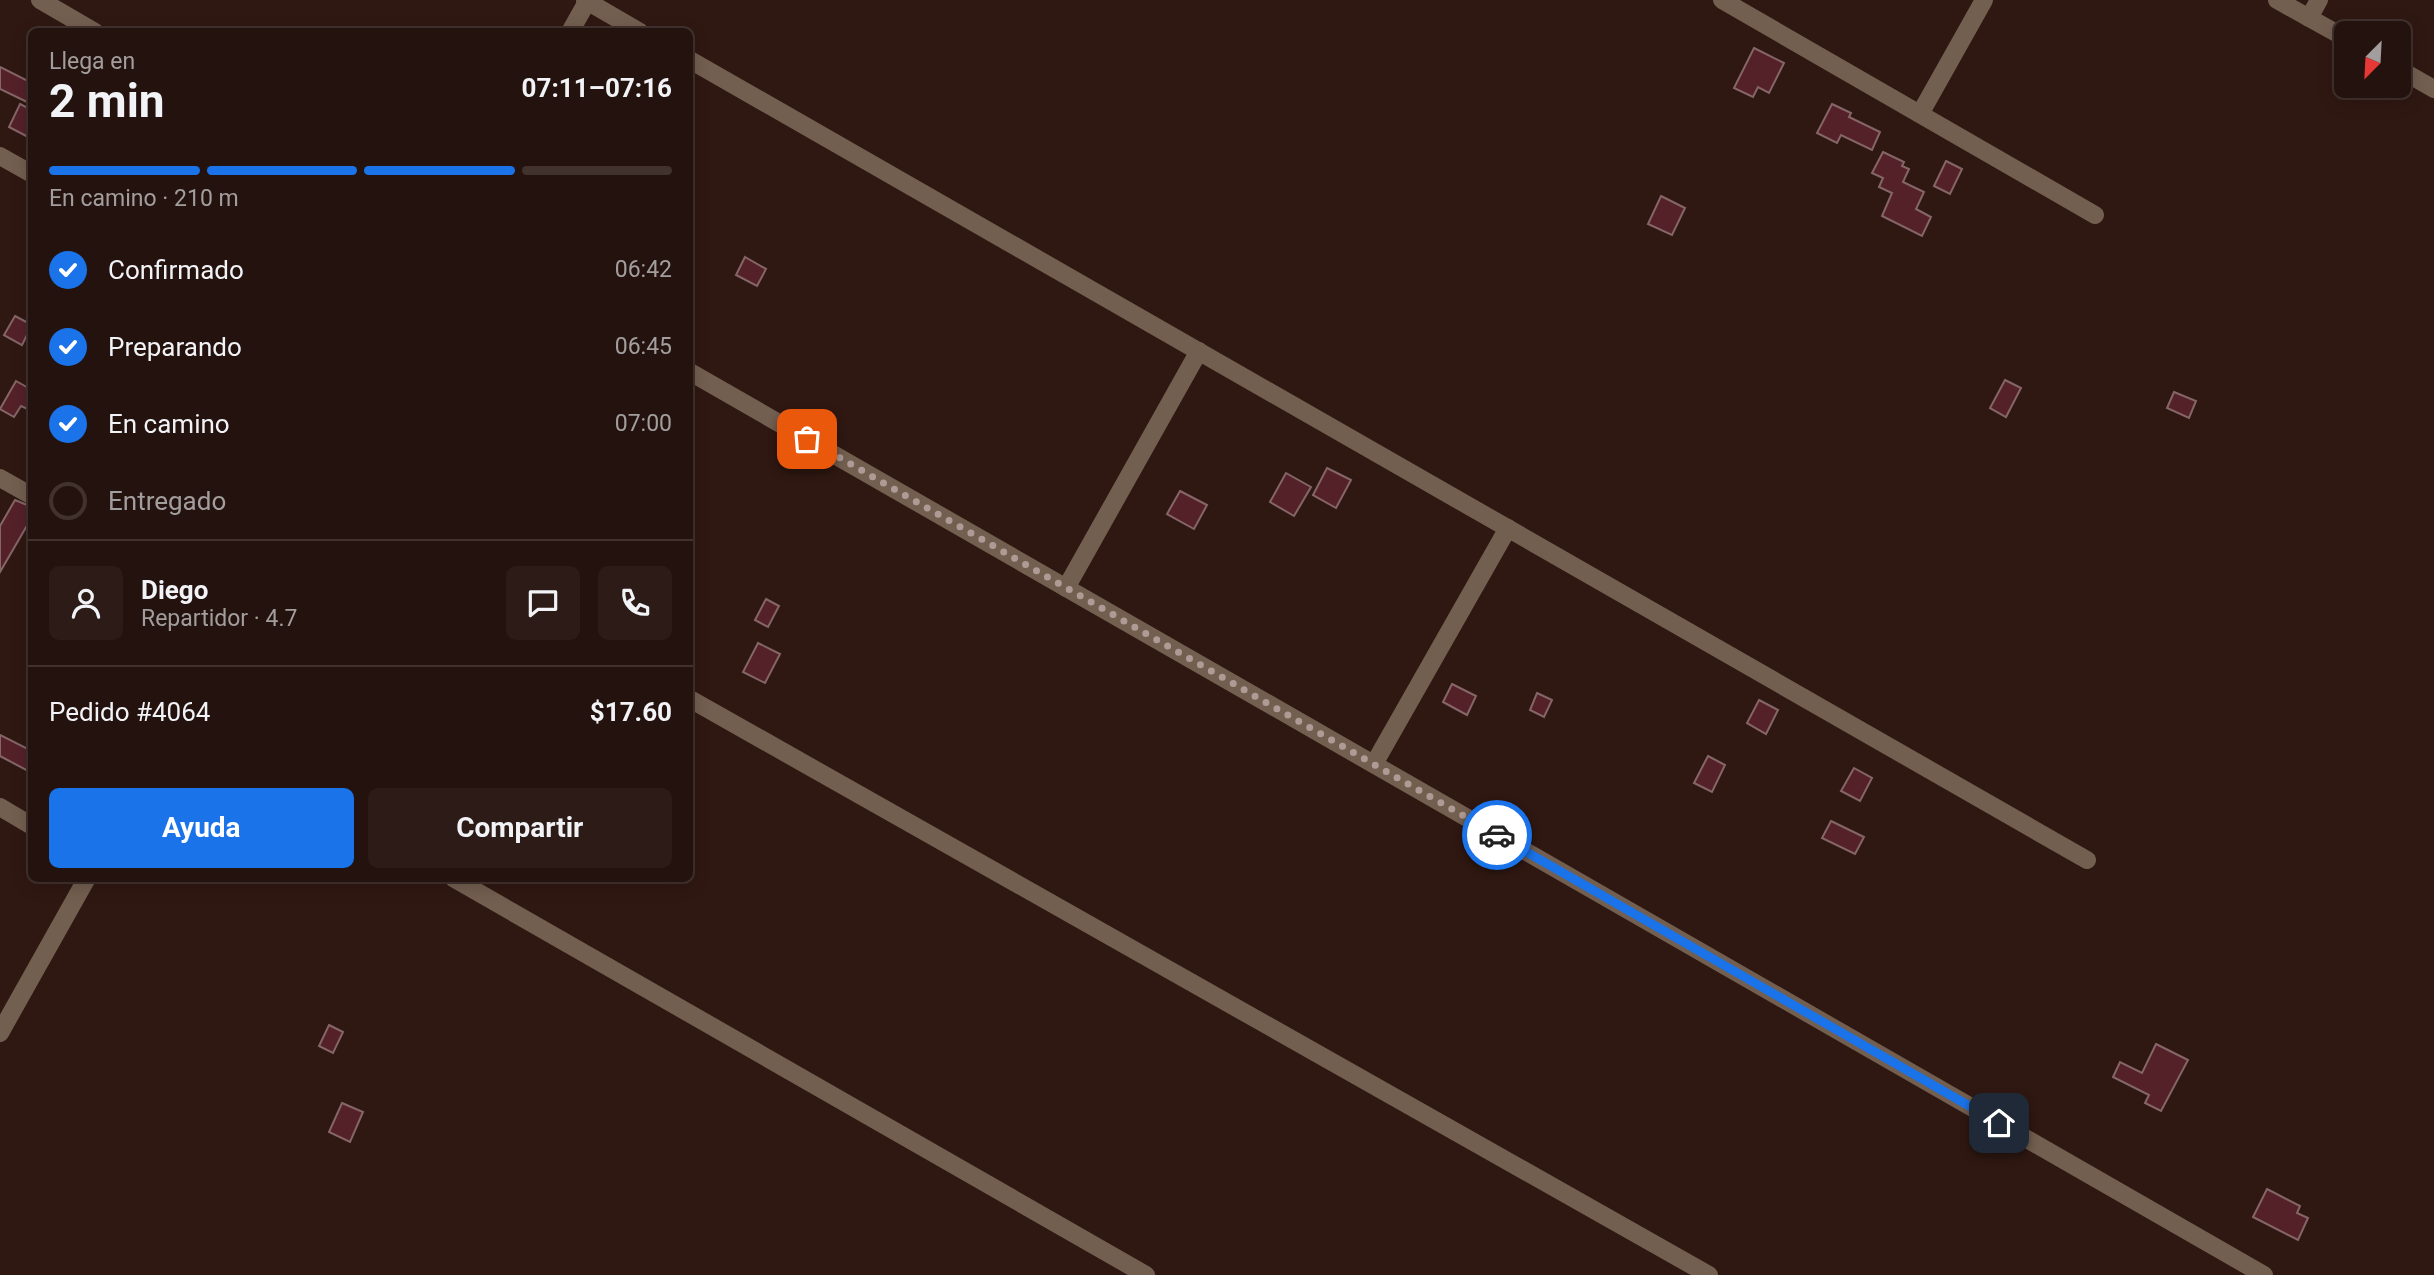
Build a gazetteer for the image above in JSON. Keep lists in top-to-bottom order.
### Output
{
  "north": "bottom left",
  "page": {
    "heading": ["2 min", "Llega en", "07:11–07:16"],
    "panel": [
      "Diego",
      "Repartidor · 4.7",
      "Pedido #4064",
      "$17.60"
    ],
    "bar": "En camino · 210 m",
    "list": [
      ["Confirmado", "06:42"],
      ["Preparando", "06:45"],
      ["En camino", "07:00"],
      "Entregado"
    ],
    "buttons": ["Ayuda", "Compartir"]
  }
}
